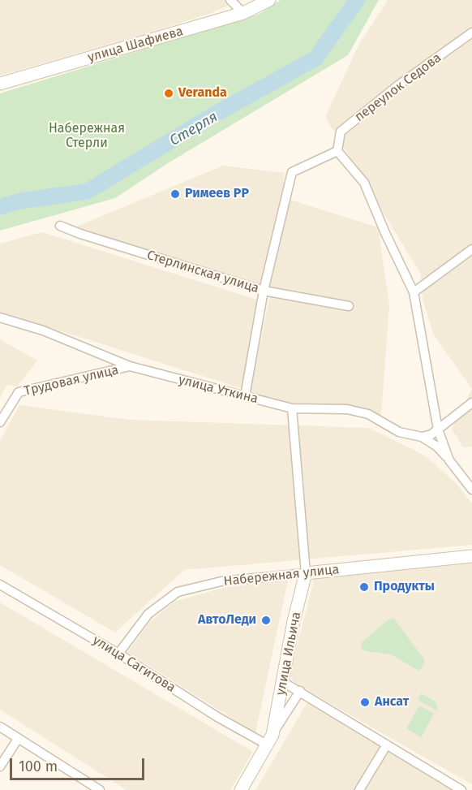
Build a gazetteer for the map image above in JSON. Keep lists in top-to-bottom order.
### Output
{
  "streets": {
    "street": [
      "улица Шафиева",
      "переулок Седова",
      "Стерлинская улица",
      "Трудовая улица",
      "улица Уткина",
      "Набережная улица",
      "улица Ильича",
      "улица Сагитова"
    ]
  },
  "crossings": [
    ["Трудовая улица", "улица Уткина"],
    ["Набережная улица", "улица Ильича"],
    ["Набережная улица", "улица Сагитова"],
    ["улица Ильича", "улица Сагитова"]
  ],
  "water": ["Стерля"],
  "parks": ["Набережная Стерли"],
  "places": [
    "Veranda",
    "Римеев РР",
    "Продукты",
    "АвтоЛеди",
    "Ансат"
  ],
  "scale_bar": "100 m"
}
